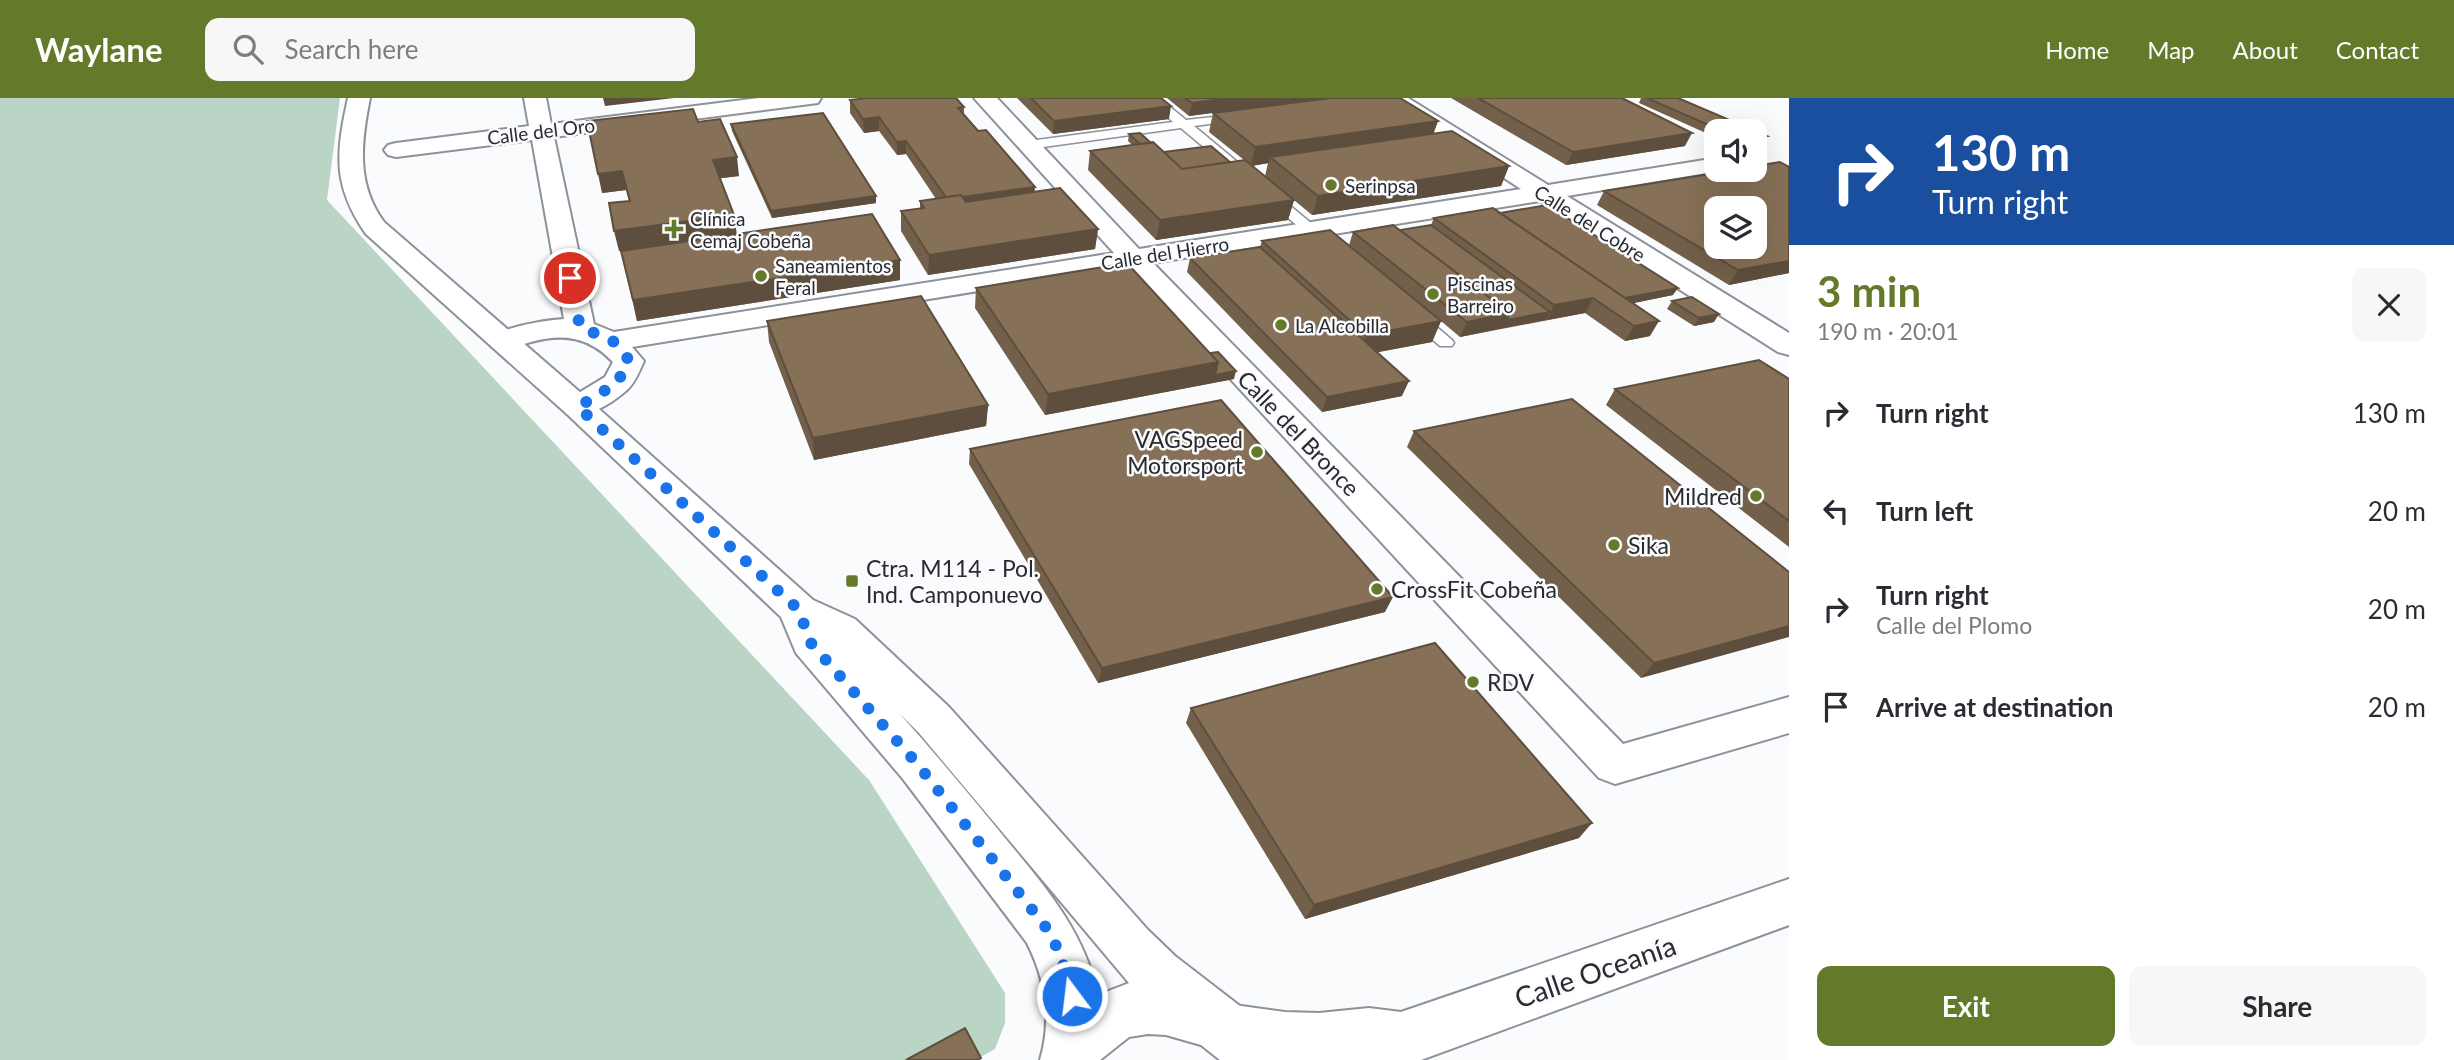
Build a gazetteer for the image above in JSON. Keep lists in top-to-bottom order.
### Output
{
  "streets": {
    "street": [
      "Calle del Oro",
      "Calle del Cobre",
      "Calle del Hierro",
      "Calle del Bronce",
      "Calle Oceanía"
    ]
  },
  "crossings": [
    ["Calle del Cobre", "Calle del Hierro"],
    ["Calle del Hierro", "Calle del Bronce"]
  ],
  "places": {
    "other": [
      "Serinpsa",
      "Saneamientos Feral",
      "Piscinas Barreiro",
      "La Alcobilla",
      "VAGSpeed Motorsport",
      "Mildred",
      "Sika",
      "CrossFit Cobeña",
      "RDV"
    ],
    "health": ["Clínica Cemaj Cobeña"],
    "transit": ["Ctra. M114 - Pol. Ind. Camponuevo"]
  },
  "page": {
    "header": "Waylane",
    "search": "Search here",
    "nav": [
      "Home",
      "Map",
      "About",
      "Contact"
    ],
    "turn": ["130 m", "Turn right"],
    "heading": ["3 min", "190 m · 20:01"],
    "list": [
      {
        "name": "Turn right",
        "value": "130 m"
      },
      {
        "name": "Turn left",
        "value": "20 m"
      },
      {
        "name": "Turn right",
        "note": "Calle del Plomo",
        "value": "20 m"
      },
      {
        "name": "Arrive at destination",
        "value": "20 m"
      }
    ],
    "buttons": ["Exit", "Share"]
  }
}
